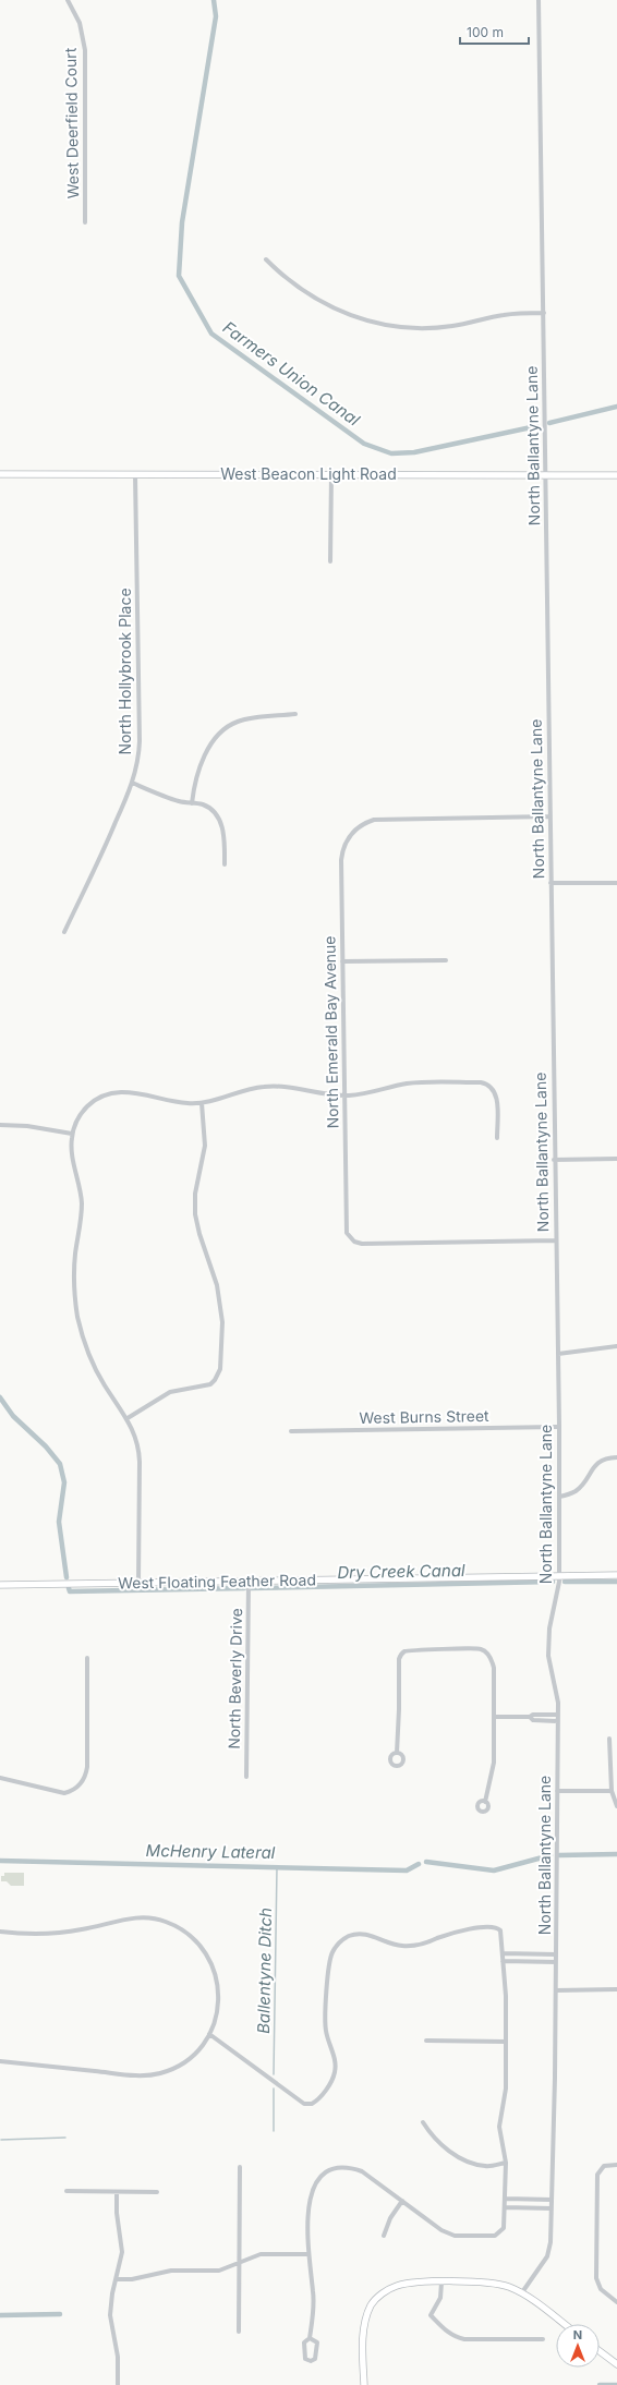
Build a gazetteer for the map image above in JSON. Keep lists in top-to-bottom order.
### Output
{
  "streets": {
    "main road": ["West Beacon Light Road", "West Floating Feather Road"],
    "street": [
      "West Deerfield Court",
      "North Ballantyne Lane",
      "North Hollybrook Place",
      "North Emerald Bay Avenue",
      "West Burns Street",
      "North Beverly Drive"
    ]
  },
  "crossings": [
    ["North Ballantyne Lane", "West Beacon Light Road"],
    ["North Ballantyne Lane", "North Emerald Bay Avenue"],
    ["North Ballantyne Lane", "West Burns Street"],
    ["North Ballantyne Lane", "West Floating Feather Road"],
    ["West Beacon Light Road", "North Hollybrook Place"],
    ["West Floating Feather Road", "North Beverly Drive"]
  ],
  "water": [
    "Farmers Union Canal",
    "Dry Creek Canal",
    "McHenry Lateral",
    "Ballentyne Ditch"
  ],
  "scale_bar": "100 m",
  "north": "top"
}
